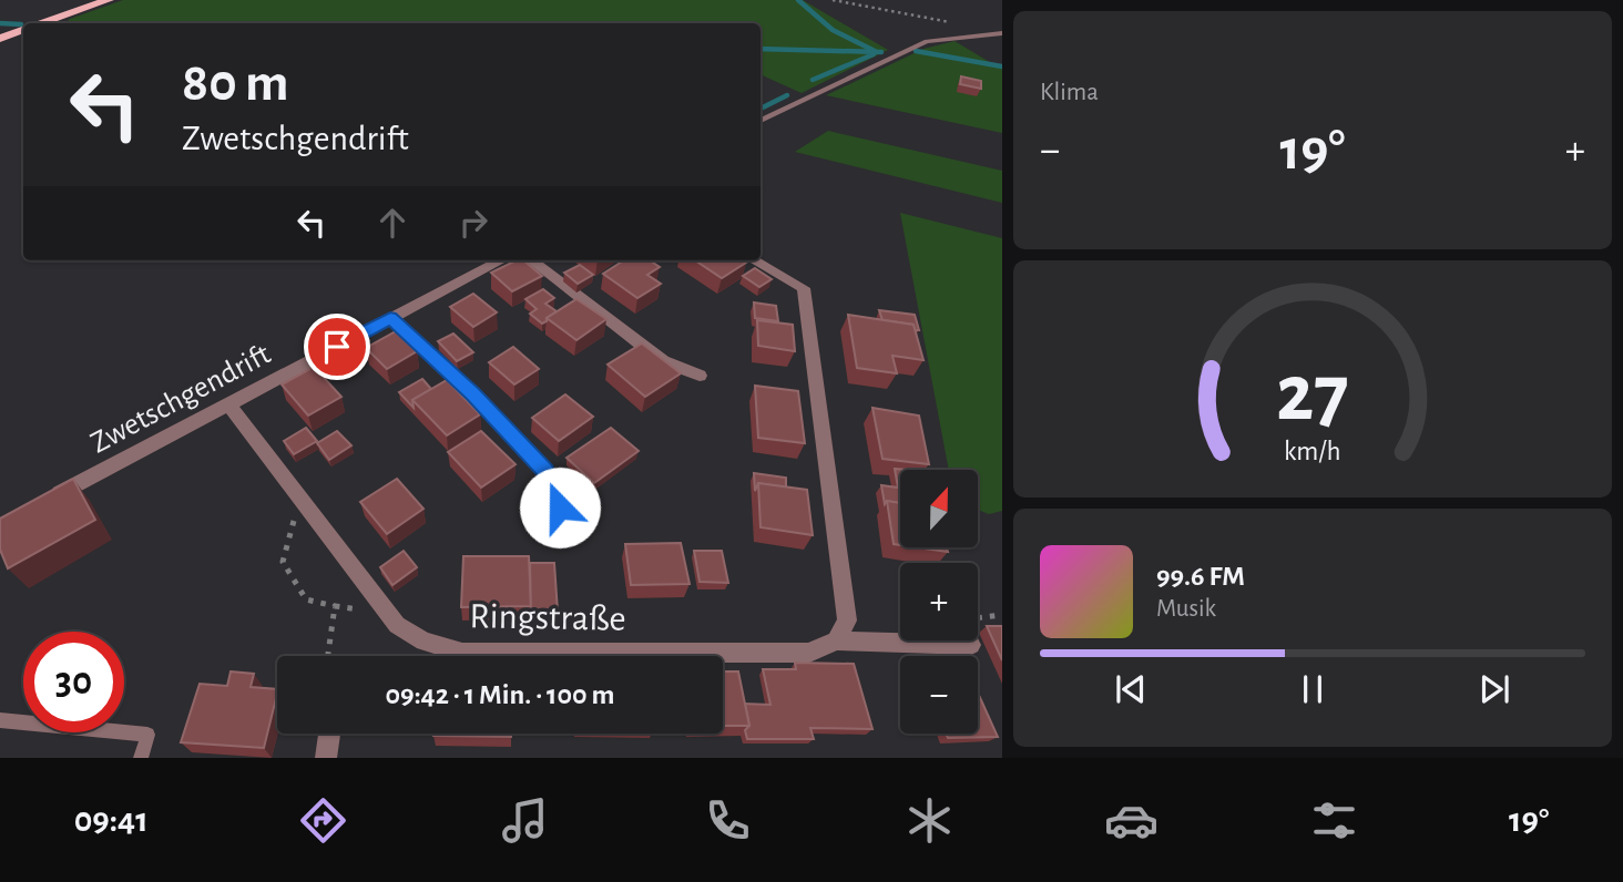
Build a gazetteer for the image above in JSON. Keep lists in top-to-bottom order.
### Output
{
  "streets": {
    "street": ["Zwetschgendrift", "Ringstraße"]
  },
  "crossings": [
    ["Zwetschgendrift", "Ringstraße"]
  ],
  "north": "top",
  "page": {
    "tile": "Klima",
    "turn": ["80 m", "Zwetschgendrift"],
    "heat": ["−", "19°", "+"],
    "map_buttons": ["+", "−"],
    "song": ["99.6 FM", "Musik"],
    "limit": "30",
    "trip": "09:42 · 1 Min. · 100 m",
    "tabs": ["09:41", "19°"],
    "gauge": ["27", "km/h"]
  }
}
